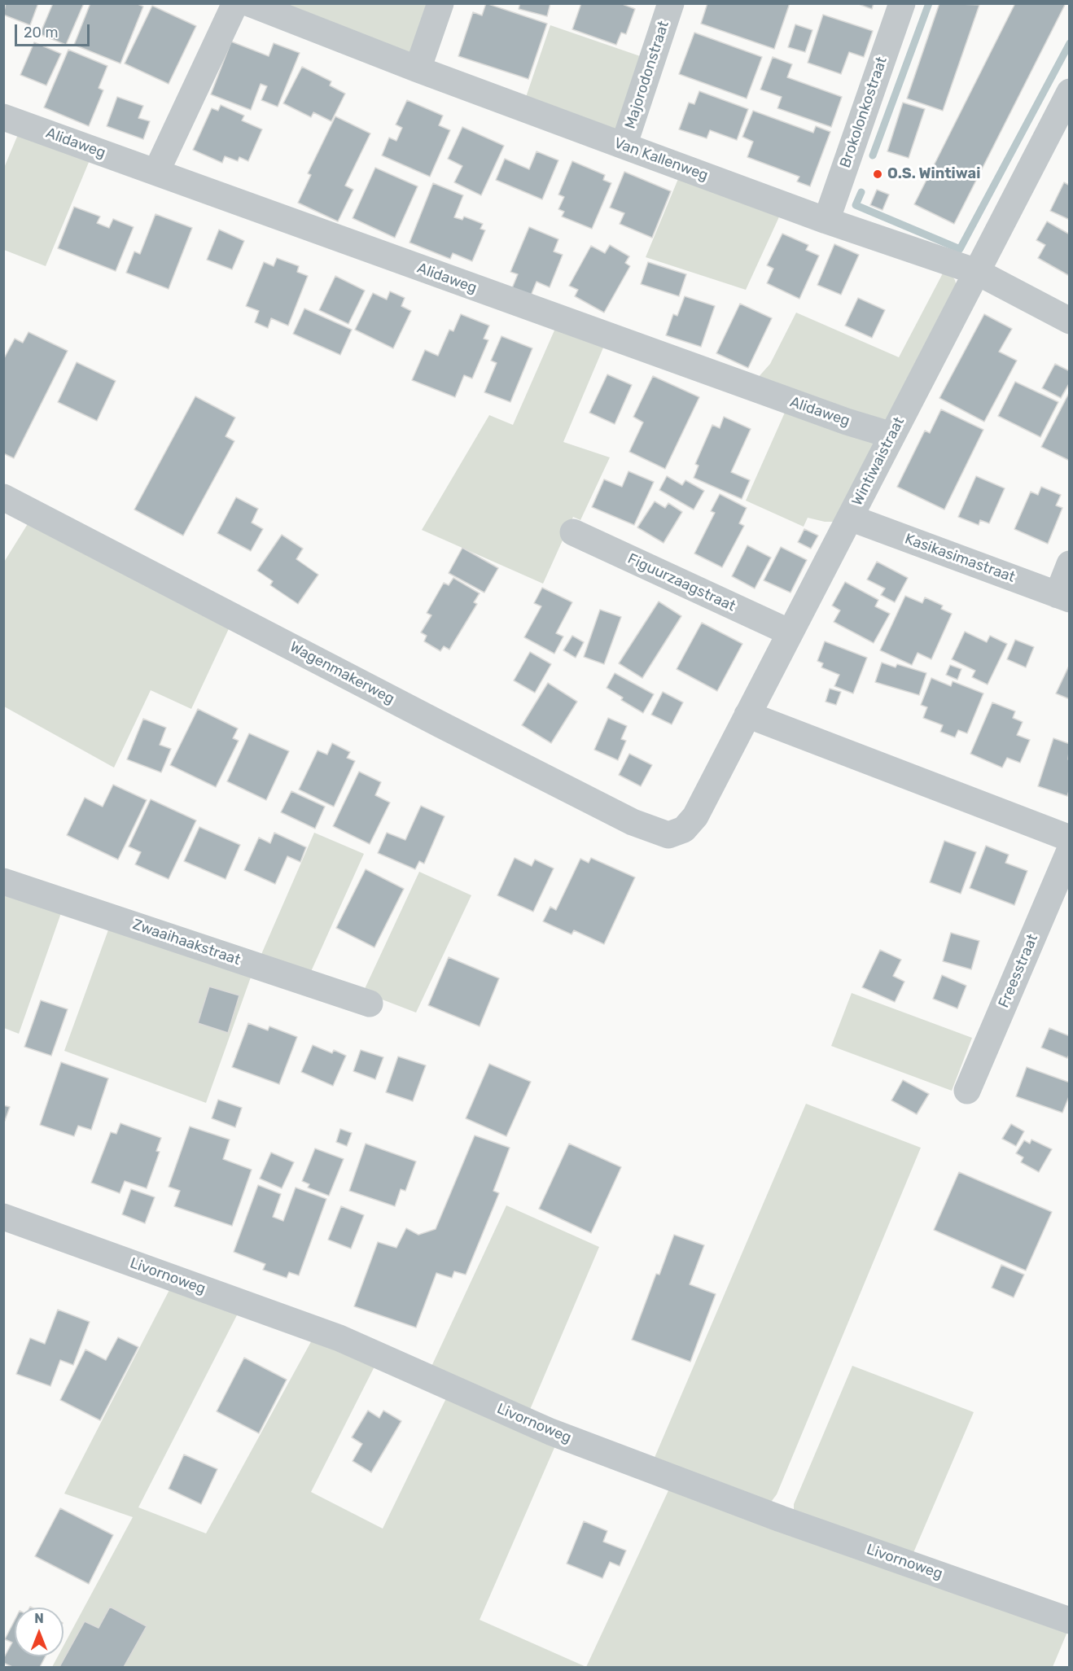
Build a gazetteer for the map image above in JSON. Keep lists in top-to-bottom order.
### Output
{
  "streets": {
    "street": [
      "Majorodonstraat",
      "Brokolonkostraat",
      "Alidaweg",
      "Van Kallenweg",
      "Wintiwaistraat",
      "Kasikasimastraat",
      "Figuurzaagstraat",
      "Wagenmakerweg",
      "Zwaaihaakstraat",
      "Freesstraat",
      "Livornoweg"
    ]
  },
  "crossings": [
    ["Majorodonstraat", "Van Kallenweg"],
    ["Brokolonkostraat", "Van Kallenweg"],
    ["Alidaweg", "Wintiwaistraat"],
    ["Van Kallenweg", "Wintiwaistraat"],
    ["Wintiwaistraat", "Kasikasimastraat"],
    ["Wintiwaistraat", "Figuurzaagstraat"],
    ["Wintiwaistraat", "Wagenmakerweg"]
  ],
  "places": ["O.S. Wintiwai"],
  "scale_bar": "20 m",
  "north": "top"
}
